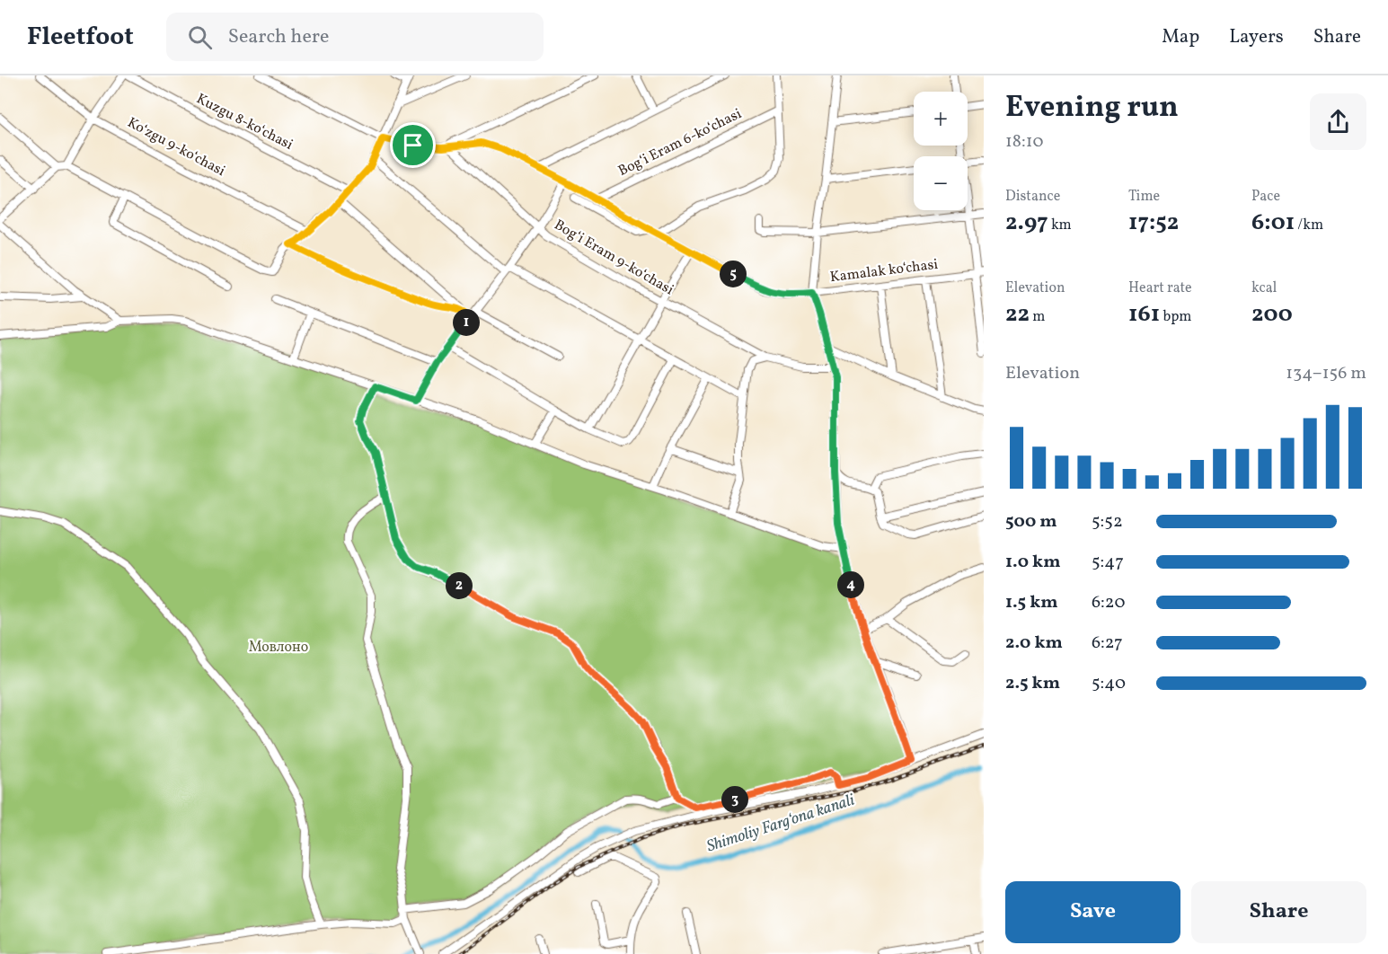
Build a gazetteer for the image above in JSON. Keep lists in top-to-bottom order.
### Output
{
  "streets": {
    "street": [
      "Kuzgu 8-koʻchasi",
      "Bogʻi Eram 6-koʻchasi",
      "Koʻzgu 9-koʻchasi",
      "Bogʻi Eram 9-koʻchasi",
      "Kamalak koʻchasi"
    ]
  },
  "crossings": [
    ["Bogʻi Eram 6-koʻchasi", "Kamalak koʻchasi"]
  ],
  "water": ["Shimoliy Fargʻona kanali"],
  "parks": ["Мовлоно"],
  "page": {
    "header": "Fleetfoot",
    "search": "Search here",
    "nav": ["Map", "Layers", "Share"],
    "heading": ["Evening run", "18:10"],
    "map_buttons": ["+", "−"],
    "stats": [
      ["Distance", "2.97 km"],
      ["Time", "17:52"],
      ["Pace", "6:01 /km"],
      ["Elevation", "22 m"],
      ["Heart rate", "161 bpm"],
      ["kcal", "200"]
    ],
    "pins": [
      "5",
      "1",
      "4",
      "2",
      "3"
    ],
    "chart": ["Elevation", "134–156 m"],
    "list": [
      {
        "name": "500 m",
        "note": "5:52"
      },
      {
        "name": "1.0 km",
        "note": "5:47"
      },
      {
        "name": "1.5 km",
        "note": "6:20"
      },
      {
        "name": "2.0 km",
        "note": "6:27"
      },
      {
        "name": "2.5 km",
        "note": "5:40"
      }
    ],
    "buttons": ["Save", "Share"]
  }
}
